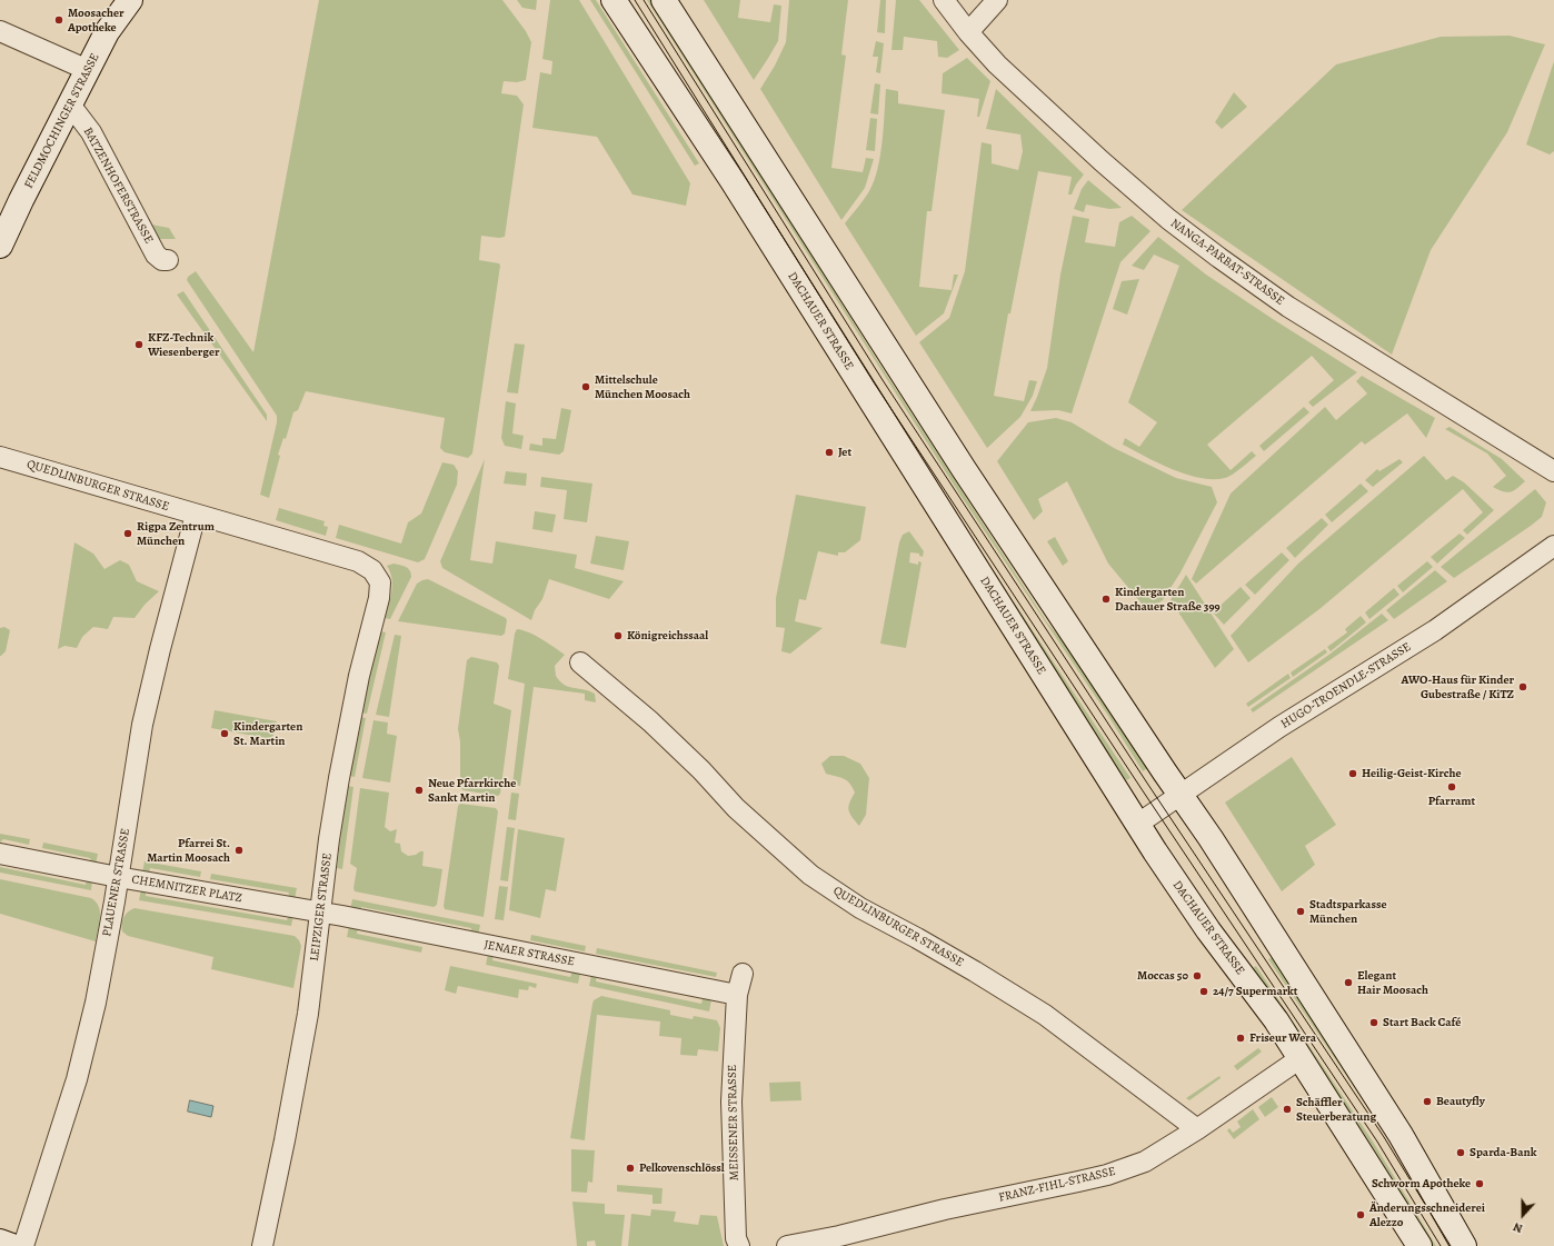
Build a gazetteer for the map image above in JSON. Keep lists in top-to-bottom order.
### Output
{
  "streets": {
    "main road": ["FELDMOCHINGER STRASSE", "DACHAUER STRASSE"],
    "street": [
      "BATZENHOFERSTRASSE",
      "NANGA-PARBAT-STRASSE",
      "QUEDLINBURGER STRASSE",
      "HUGO-TROENDLE-STRASSE",
      "PLAUENER STRASSE",
      "CHEMNITZER PLATZ",
      "LEIPZIGER STRASSE",
      "JENAER STRASSE",
      "MEISSENER STRASSE",
      "FRANZ-FIHL-STRASSE"
    ]
  },
  "crossings": [
    ["FELDMOCHINGER STRASSE", "BATZENHOFERSTRASSE"],
    ["DACHAUER STRASSE", "HUGO-TROENDLE-STRASSE"],
    ["DACHAUER STRASSE", "FRANZ-FIHL-STRASSE"],
    ["QUEDLINBURGER STRASSE", "PLAUENER STRASSE"],
    ["QUEDLINBURGER STRASSE", "LEIPZIGER STRASSE"],
    ["QUEDLINBURGER STRASSE", "FRANZ-FIHL-STRASSE"],
    ["PLAUENER STRASSE", "CHEMNITZER PLATZ"],
    ["CHEMNITZER PLATZ", "LEIPZIGER STRASSE"],
    ["CHEMNITZER PLATZ", "JENAER STRASSE"],
    ["LEIPZIGER STRASSE", "JENAER STRASSE"],
    ["JENAER STRASSE", "MEISSENER STRASSE"]
  ],
  "places": [
    "Moosacher Apotheke",
    "KFZ-Technik Wiesenberger",
    "Mittelschule München Moosach",
    "Jet",
    "Rigpa Zentrum München",
    "Kindergarten Dachauer Straße 399",
    "Königreichssaal",
    "AWO-Haus für Kinder Gubestraße / KiTZ",
    "Kindergarten St. Martin",
    "Heilig-Geist-Kirche",
    "Pfarramt",
    "Neue Pfarrkirche Sankt Martin",
    "Pfarrei St. Martin Moosach",
    "Stadtsparkasse München",
    "Moccas 50",
    "Elegant Hair Moosach",
    "24/7 Supermarkt",
    "Start Back Café",
    "Friseur Wera",
    "Beautyfly",
    "Schäffler Steuerberatung",
    "Sparda-Bank",
    "Pelkovenschlössl",
    "Schworm Apotheke",
    "Änderungsschneiderei Alezzo"
  ],
  "north": "bottom"
}
